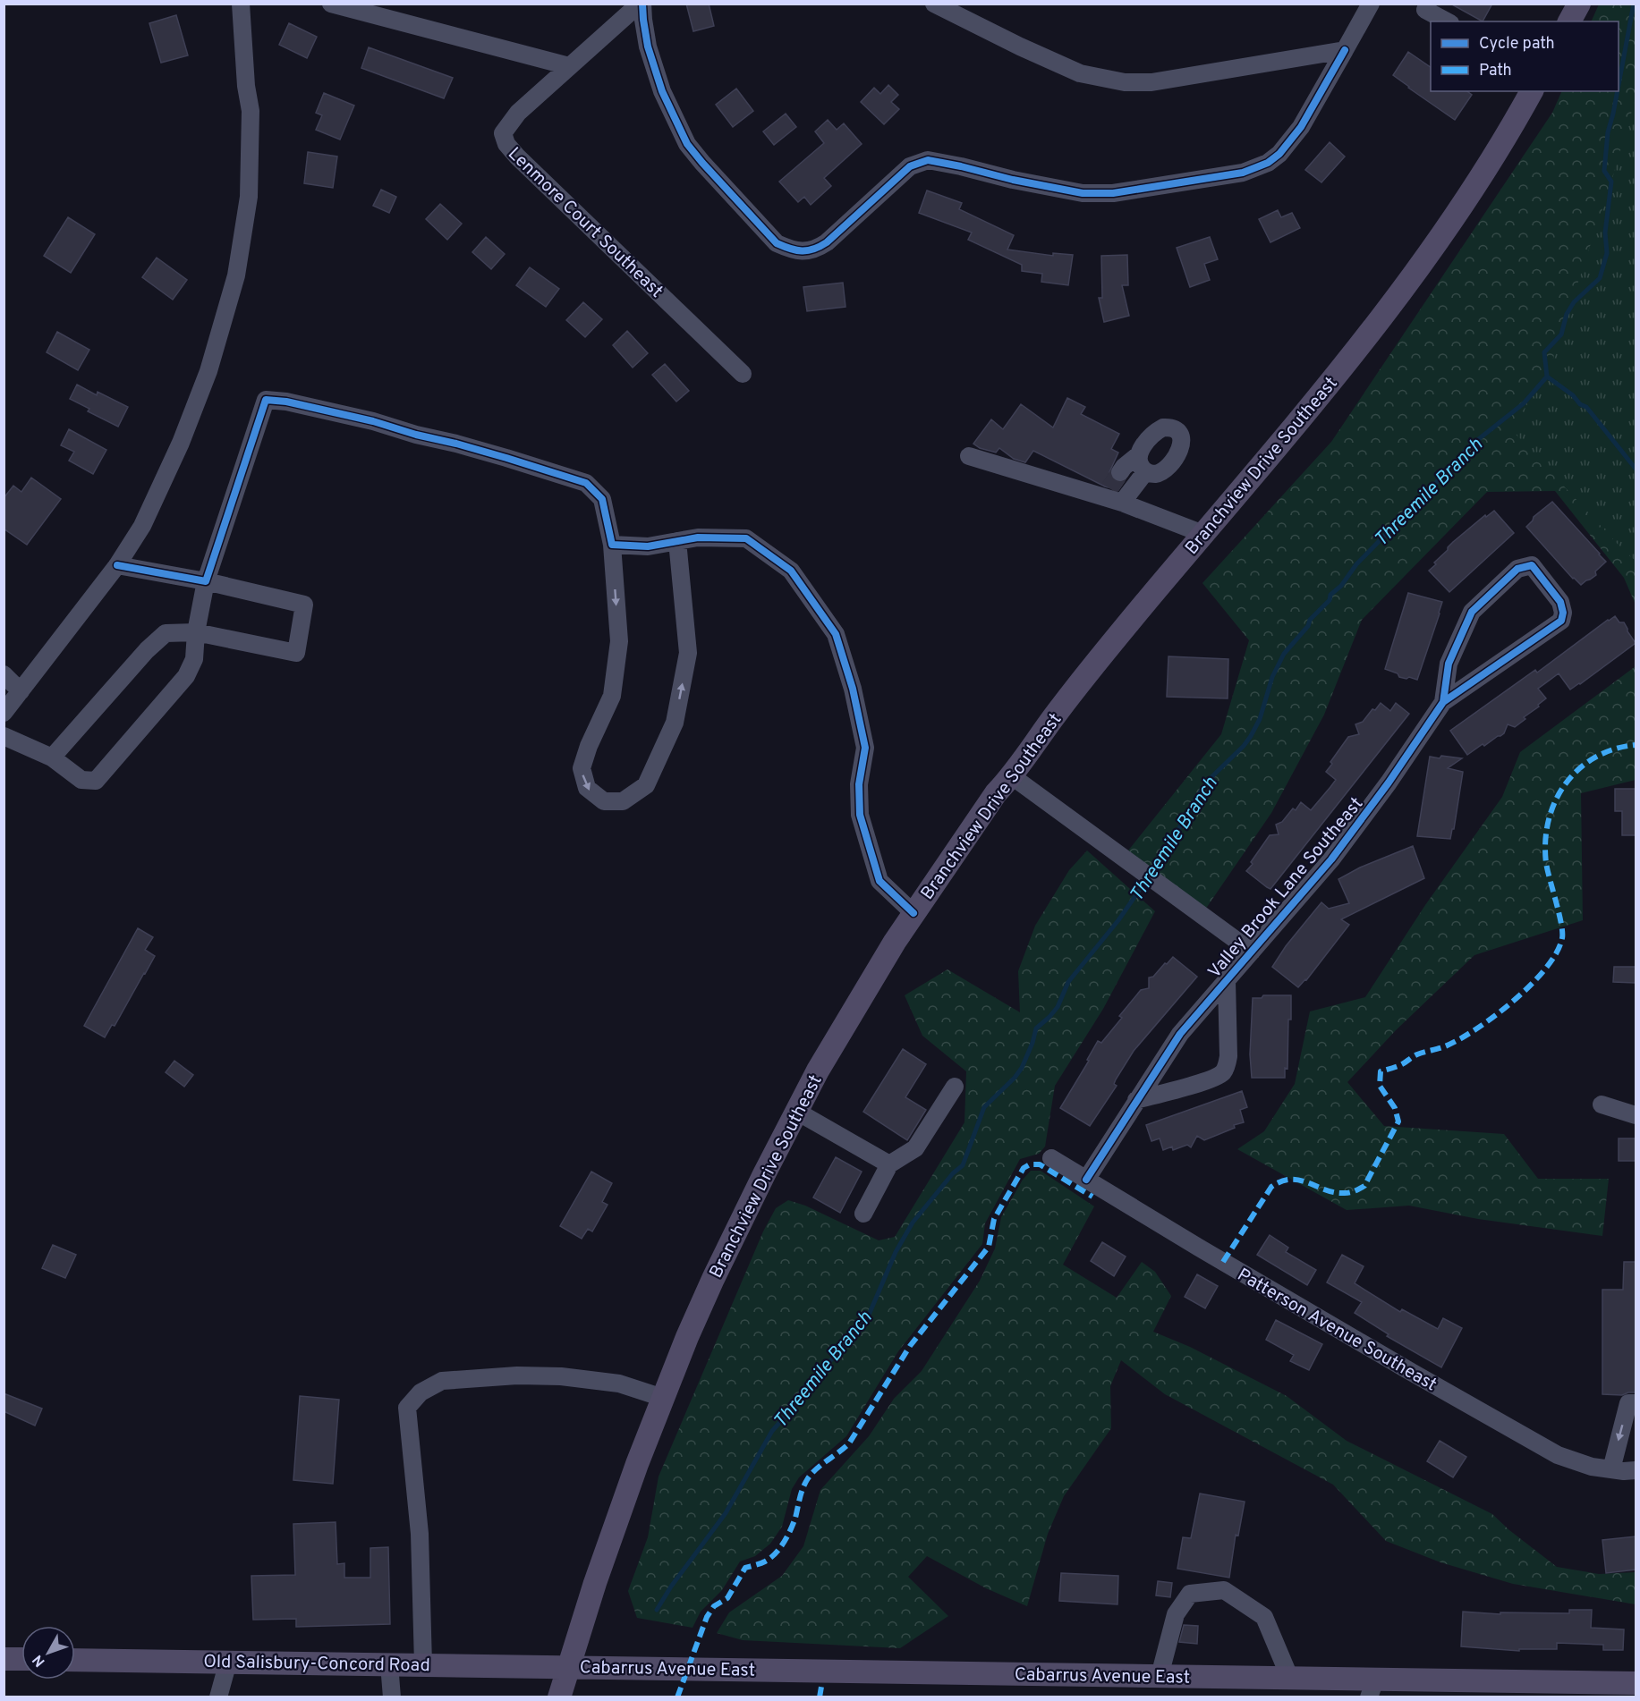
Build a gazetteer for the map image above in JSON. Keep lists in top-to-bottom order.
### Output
{
  "streets": {
    "main road": ["Branchview Drive Southeast", "Old Salisbury-Concord Road", "Cabarrus Avenue East"],
    "street": ["Lenmore Court Southeast", "Valley Brook Lane Southeast", "Patterson Avenue Southeast"]
  },
  "crossings": [
    ["Branchview Drive Southeast", "Valley Brook Lane Southeast"],
    ["Branchview Drive Southeast", "Old Salisbury-Concord Road"],
    ["Branchview Drive Southeast", "Cabarrus Avenue East"],
    ["Valley Brook Lane Southeast", "Patterson Avenue Southeast"],
    ["Old Salisbury-Concord Road", "Cabarrus Avenue East"]
  ],
  "water": ["Threemile Branch"],
  "legend": ["Cycle path", "Path"],
  "north": "bottom left"
}
